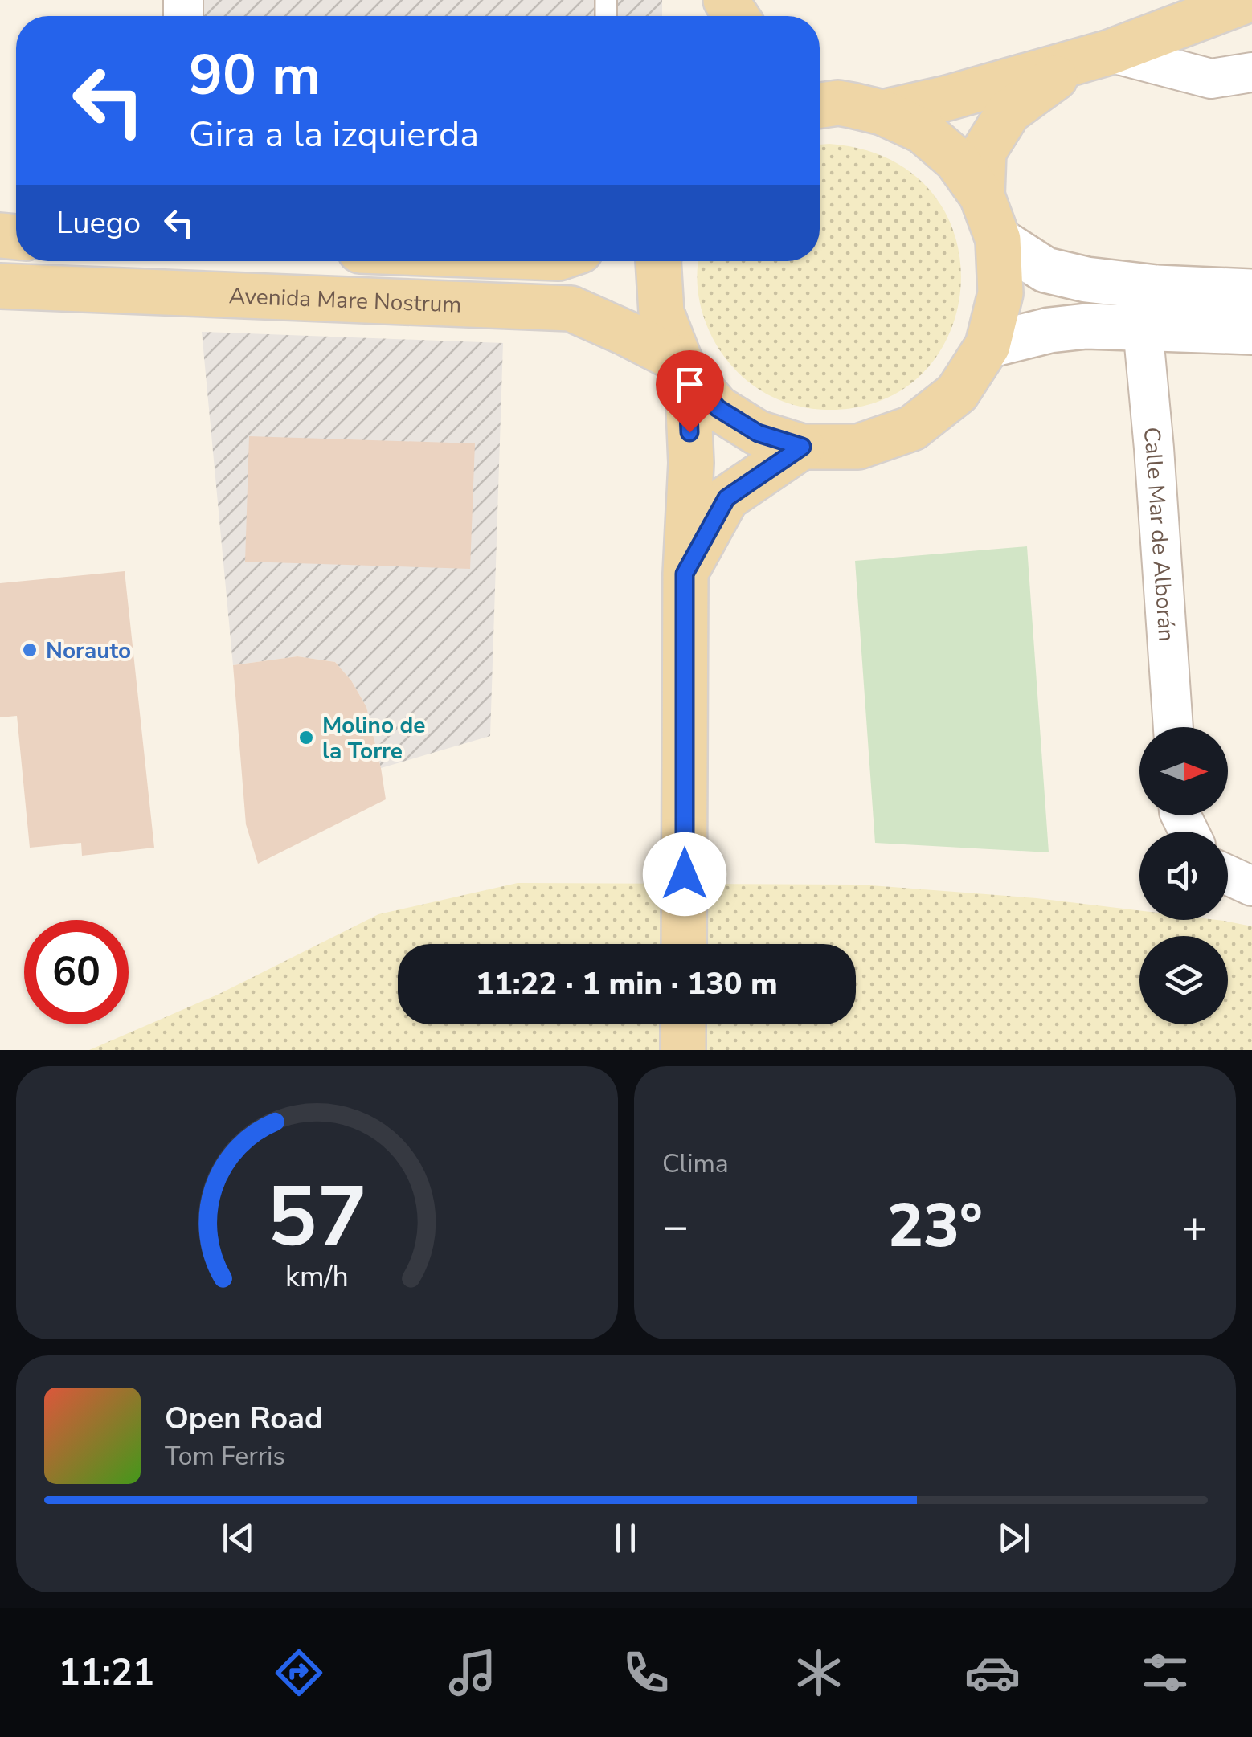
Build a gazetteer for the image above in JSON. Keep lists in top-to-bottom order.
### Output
{
  "streets": {
    "main road": ["Avenida Mare Nostrum"],
    "street": ["Calle Mar de Alborán"]
  },
  "places": ["Norauto", "Molino de la Torre"],
  "north": "right",
  "page": {
    "turn": ["90 m", "Gira a la izquierda"],
    "then": "Luego",
    "limit": "60",
    "trip": "11:22 · 1 min · 130 m",
    "tile": "Clima",
    "heat": ["−", "23°", "+"],
    "song": ["Open Road", "Tom Ferris"],
    "tabs": "11:21",
    "gauge": ["57", "km/h"]
  }
}
